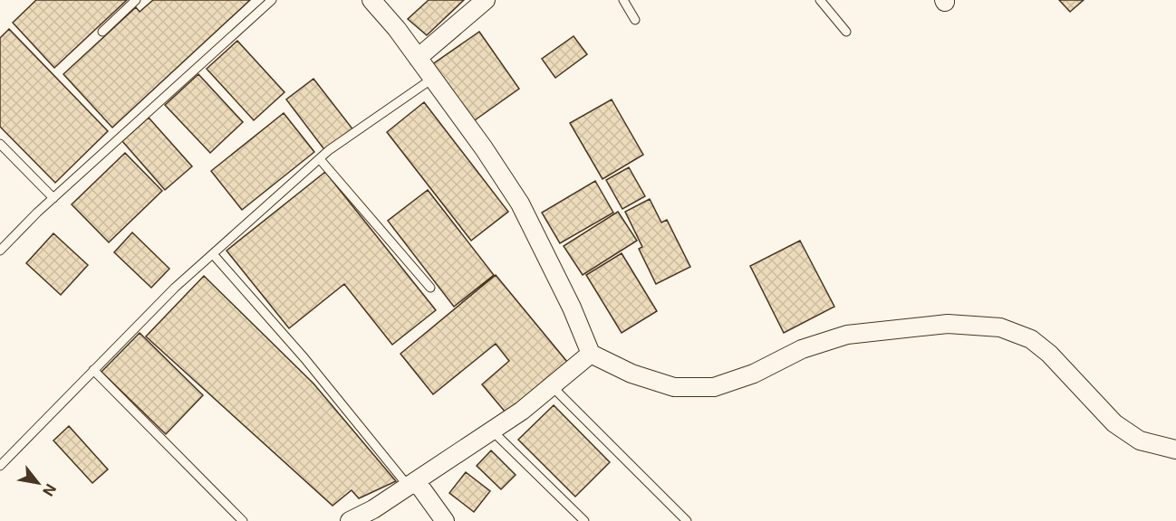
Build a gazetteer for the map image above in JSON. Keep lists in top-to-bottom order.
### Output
{
  "north": "bottom right"
}
